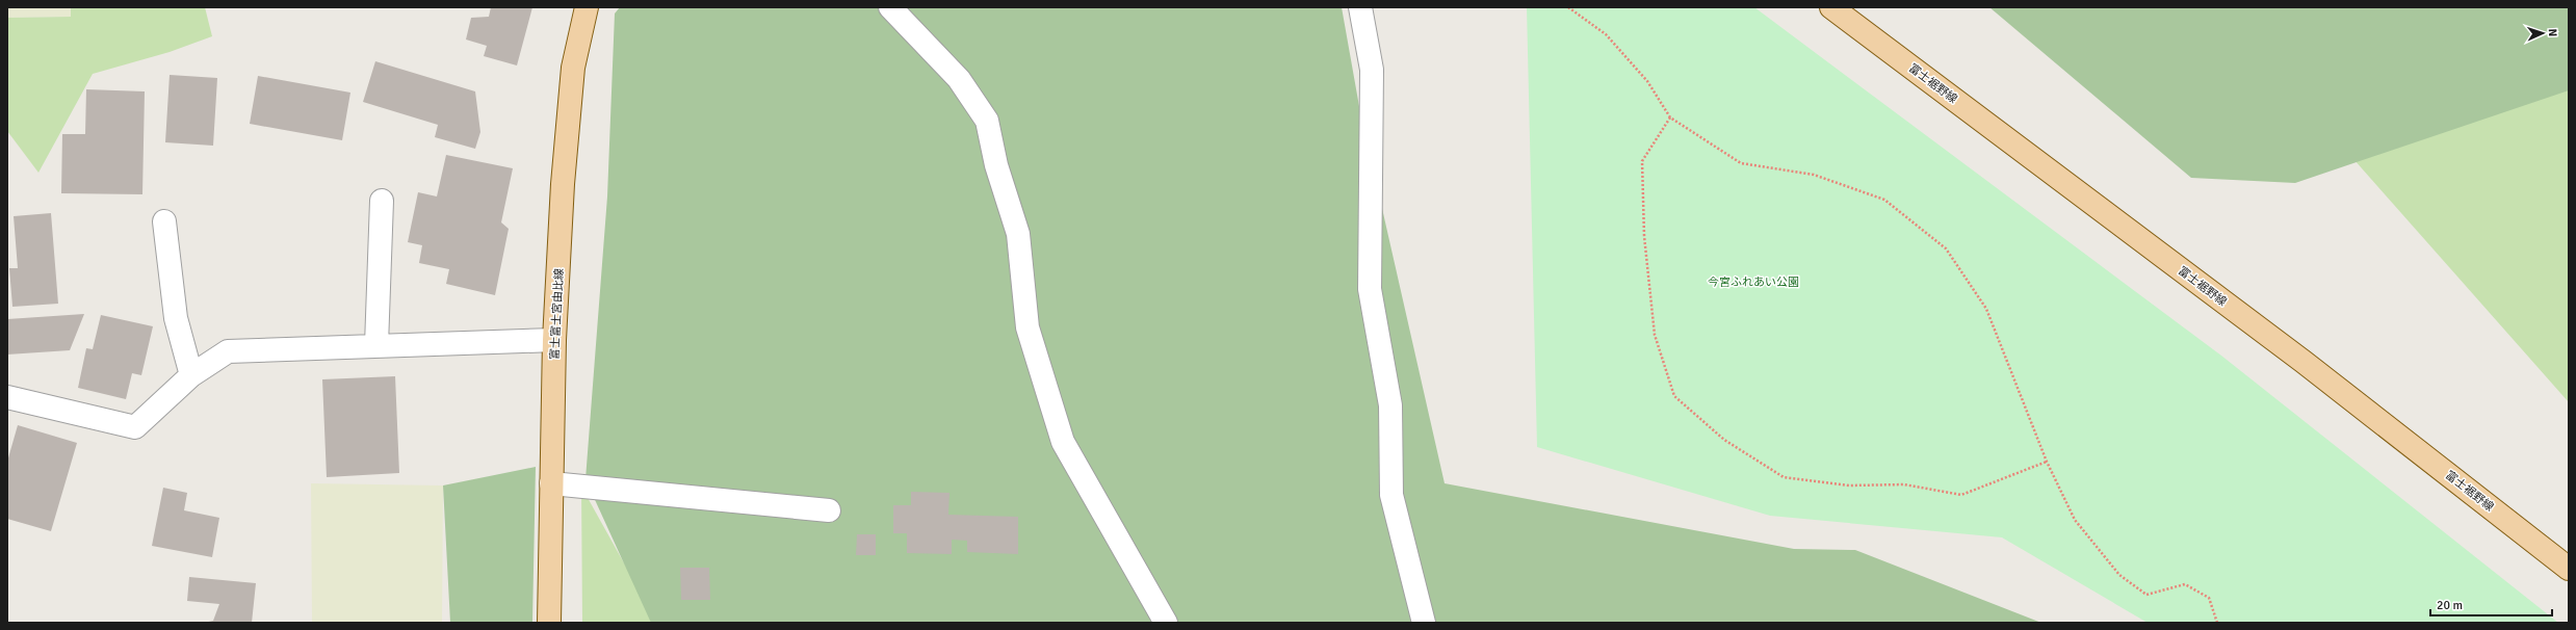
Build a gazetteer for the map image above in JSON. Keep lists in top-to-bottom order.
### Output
{
  "streets": {
    "main road": ["富士裾野線", "富士富士宮由比線"]
  },
  "parks": ["今宮ふれあい公園"],
  "scale_bar": "20 m",
  "north": "right"
}
